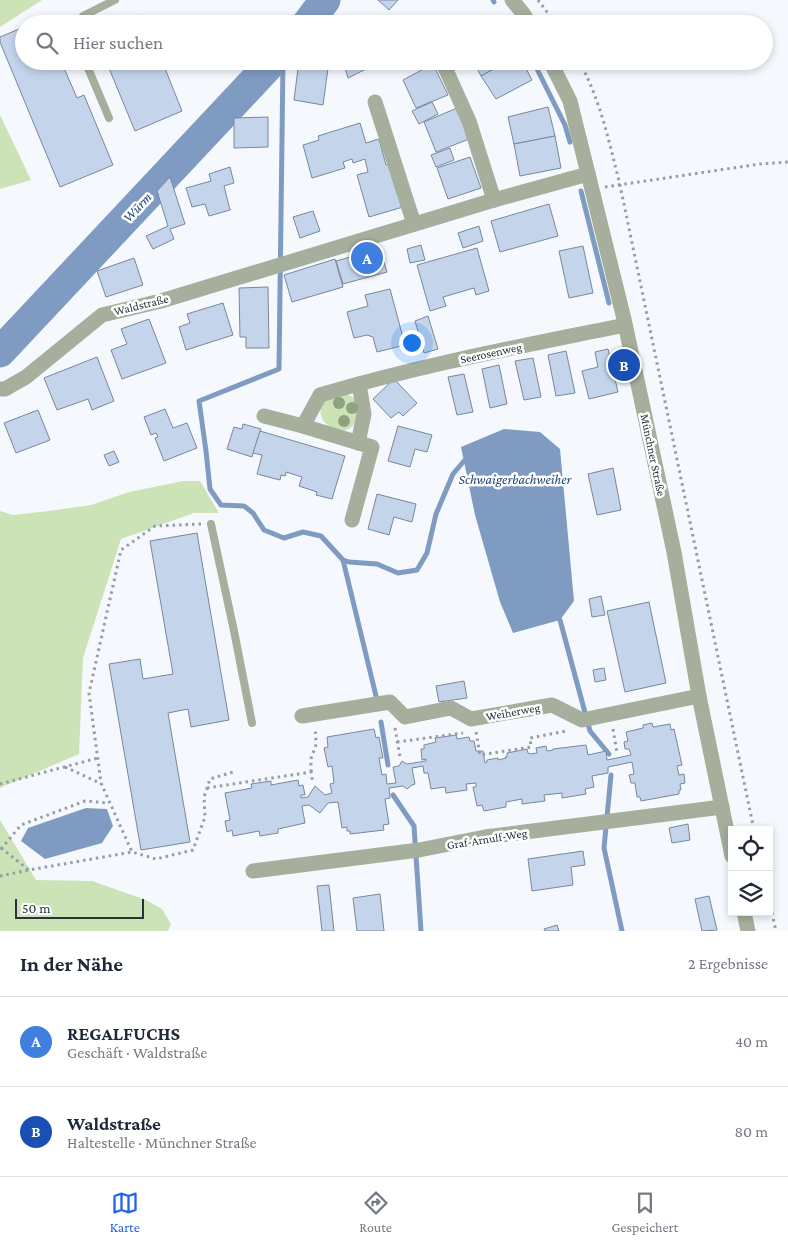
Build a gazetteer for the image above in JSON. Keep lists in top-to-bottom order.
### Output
{
  "streets": {
    "street": [
      "Waldstraße",
      "Seerosenweg",
      "Münchner Straße",
      "Weiherweg",
      "Graf-Arnulf-Weg"
    ]
  },
  "crossings": [
    ["Seerosenweg", "Münchner Straße"],
    ["Münchner Straße", "Weiherweg"],
    ["Münchner Straße", "Graf-Arnulf-Weg"]
  ],
  "water": ["Würm", "Schwaigerbachweiher"],
  "scale_bar": "50 m",
  "page": {
    "search": "Hier suchen",
    "pins": ["A", "B"],
    "scale": "50 m",
    "heading": ["In der Nähe", "2 Ergebnisse"],
    "list": [
      {
        "mark": "A",
        "name": "REGALFUCHS",
        "note": "Geschäft · Waldstraße",
        "value": "40 m"
      },
      {
        "mark": "B",
        "name": "Waldstraße",
        "note": "Haltestelle · Münchner Straße",
        "value": "80 m"
      }
    ],
    "nav": ["Karte", "Route", "Gespeichert"]
  }
}
